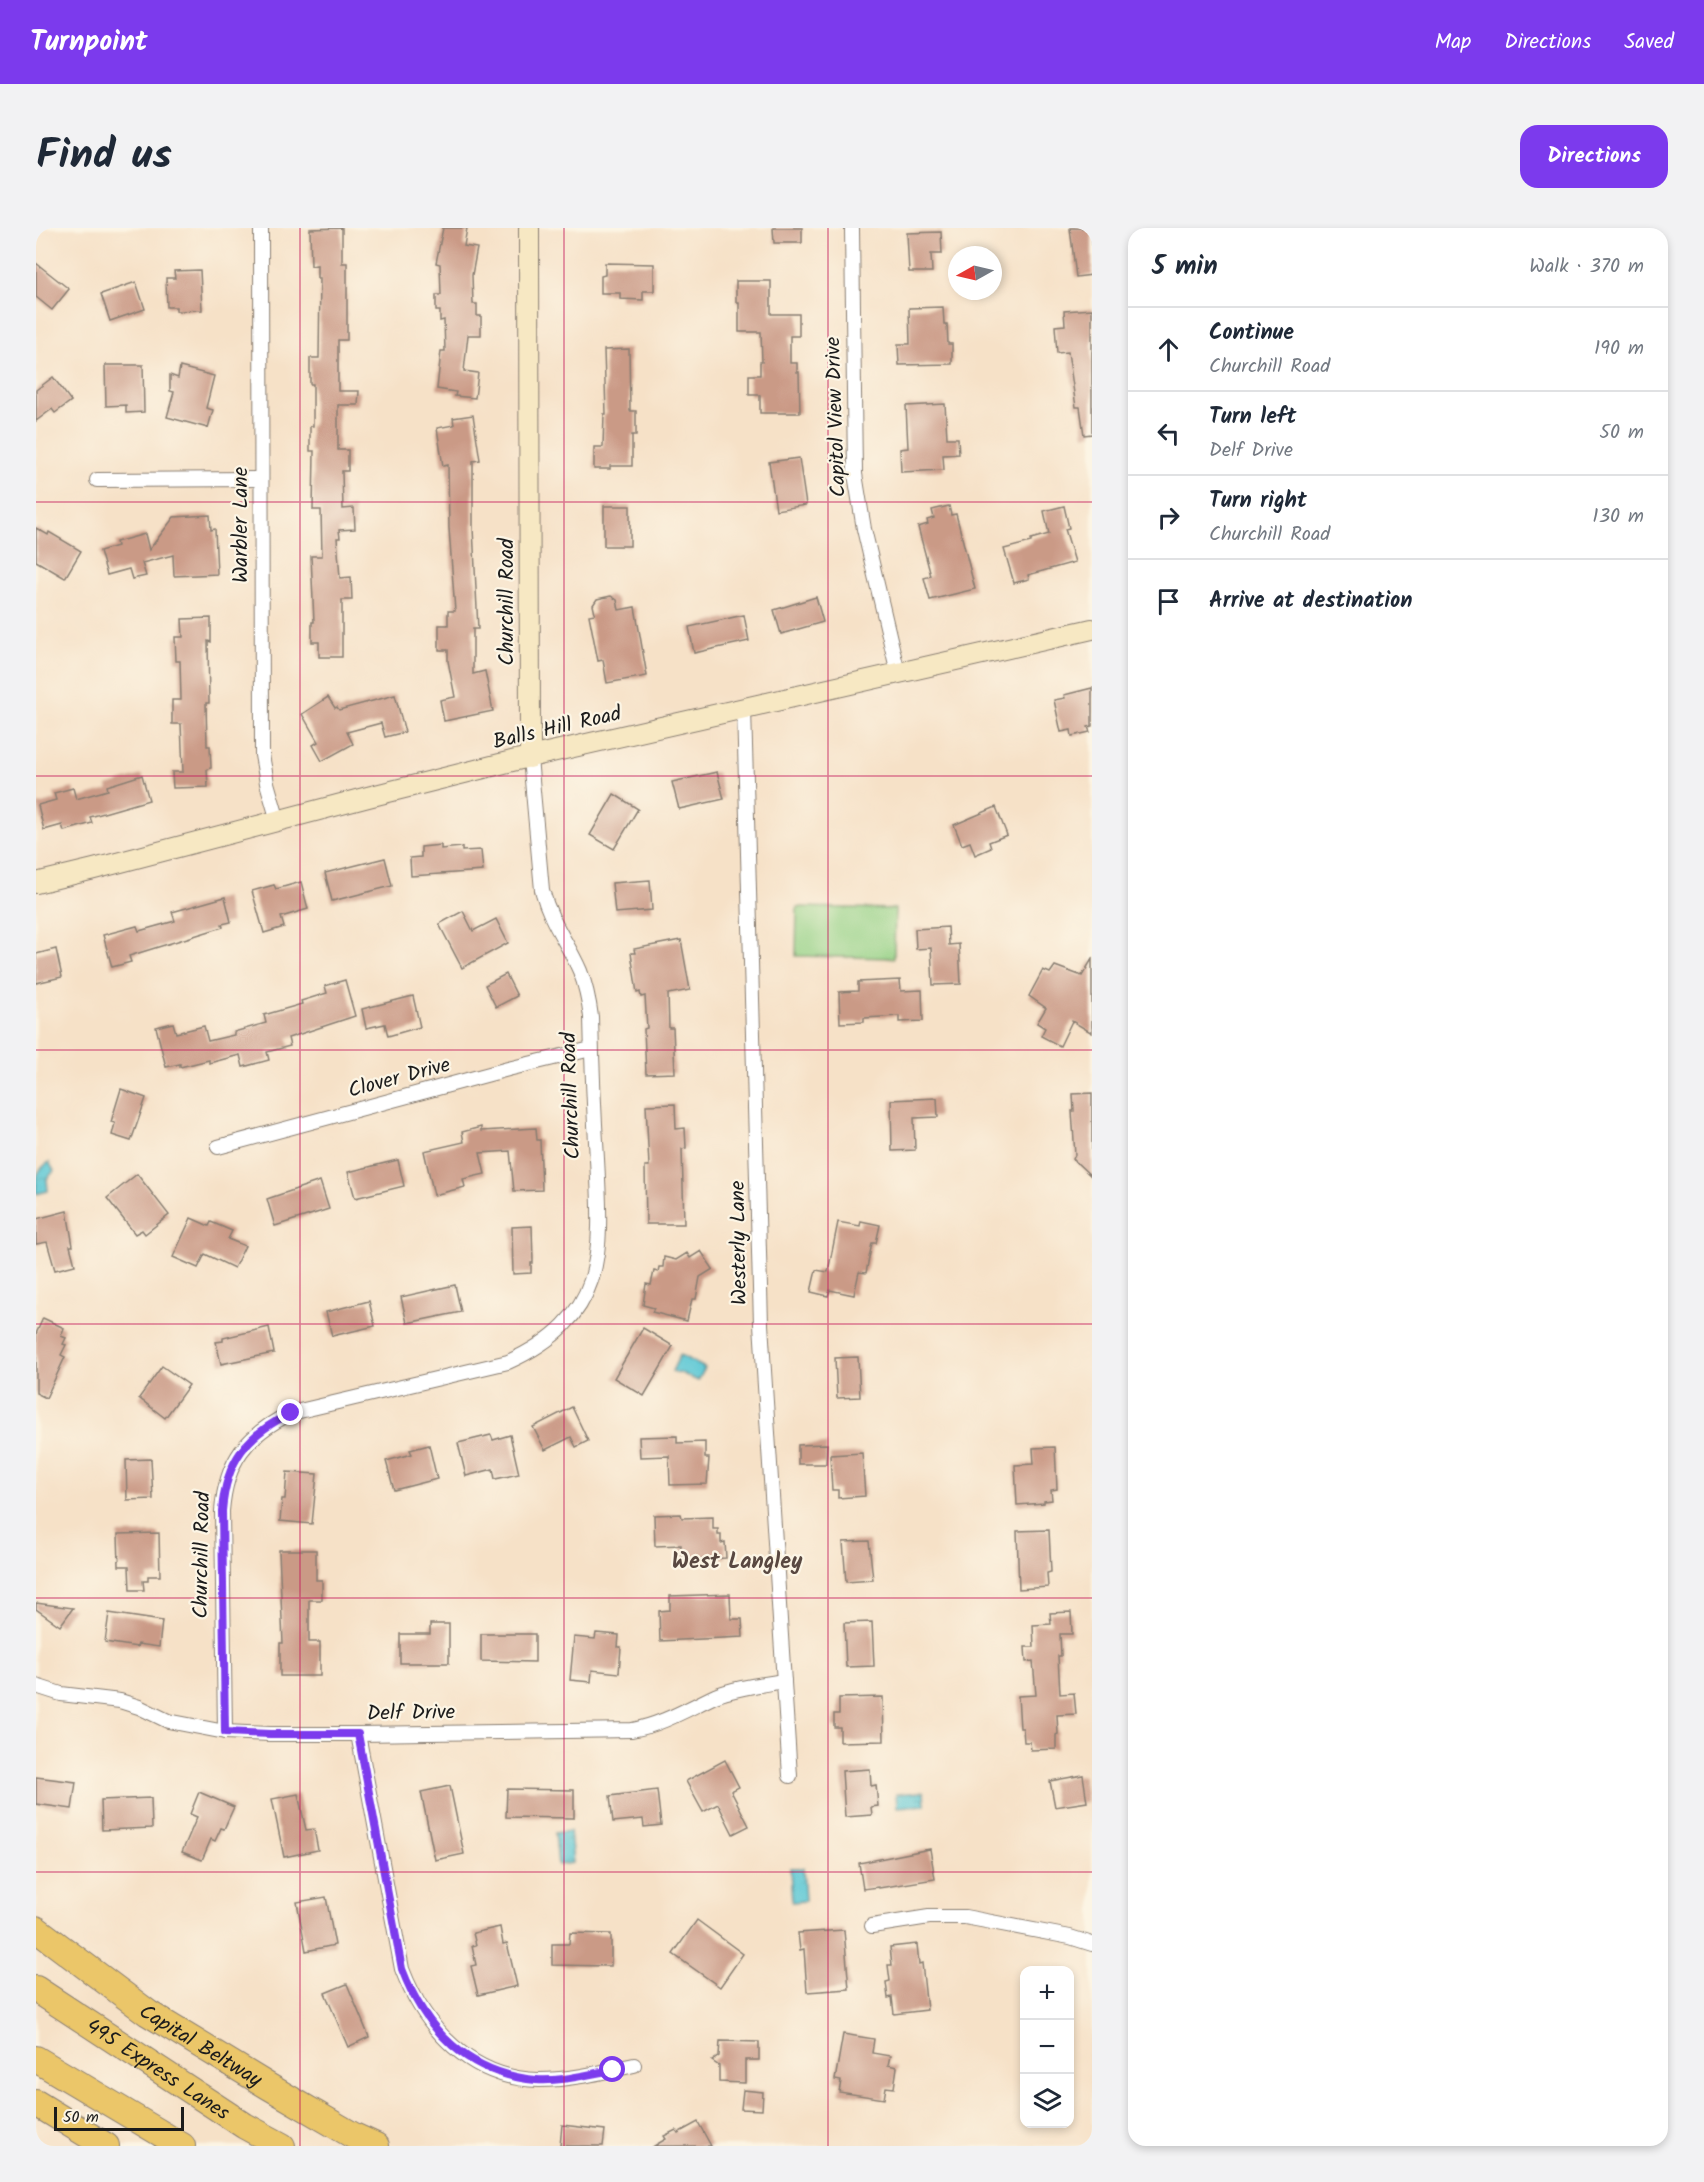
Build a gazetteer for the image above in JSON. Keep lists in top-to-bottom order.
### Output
{
  "streets": {
    "highway": ["Capital Beltway", "495 Express Lanes"],
    "street": [
      "Capitol View Drive",
      "Warbler Lane",
      "Churchill Road",
      "Balls Hill Road",
      "Clover Drive",
      "Westerly Lane",
      "Delf Drive"
    ]
  },
  "crossings": [
    ["Capitol View Drive", "Balls Hill Road"],
    ["Warbler Lane", "Balls Hill Road"],
    ["Churchill Road", "Balls Hill Road"],
    ["Churchill Road", "Clover Drive"],
    ["Churchill Road", "Delf Drive"],
    ["Balls Hill Road", "Westerly Lane"],
    ["Westerly Lane", "Delf Drive"]
  ],
  "districts": ["West Langley"],
  "scale_bar": "50 m",
  "north": "left",
  "page": {
    "header": "Turnpoint",
    "nav": ["Map", "Directions", "Saved"],
    "title": "Find us",
    "buttons": "Directions",
    "heading": ["5 min", "Walk · 370 m"],
    "list": [
      ["Continue", "Churchill Road", "190 m"],
      ["Turn left", "Delf Drive", "50 m"],
      ["Turn right", "Churchill Road", "130 m"],
      "Arrive at destination"
    ],
    "map_buttons": ["+", "−"],
    "scale": "50 m"
  }
}
